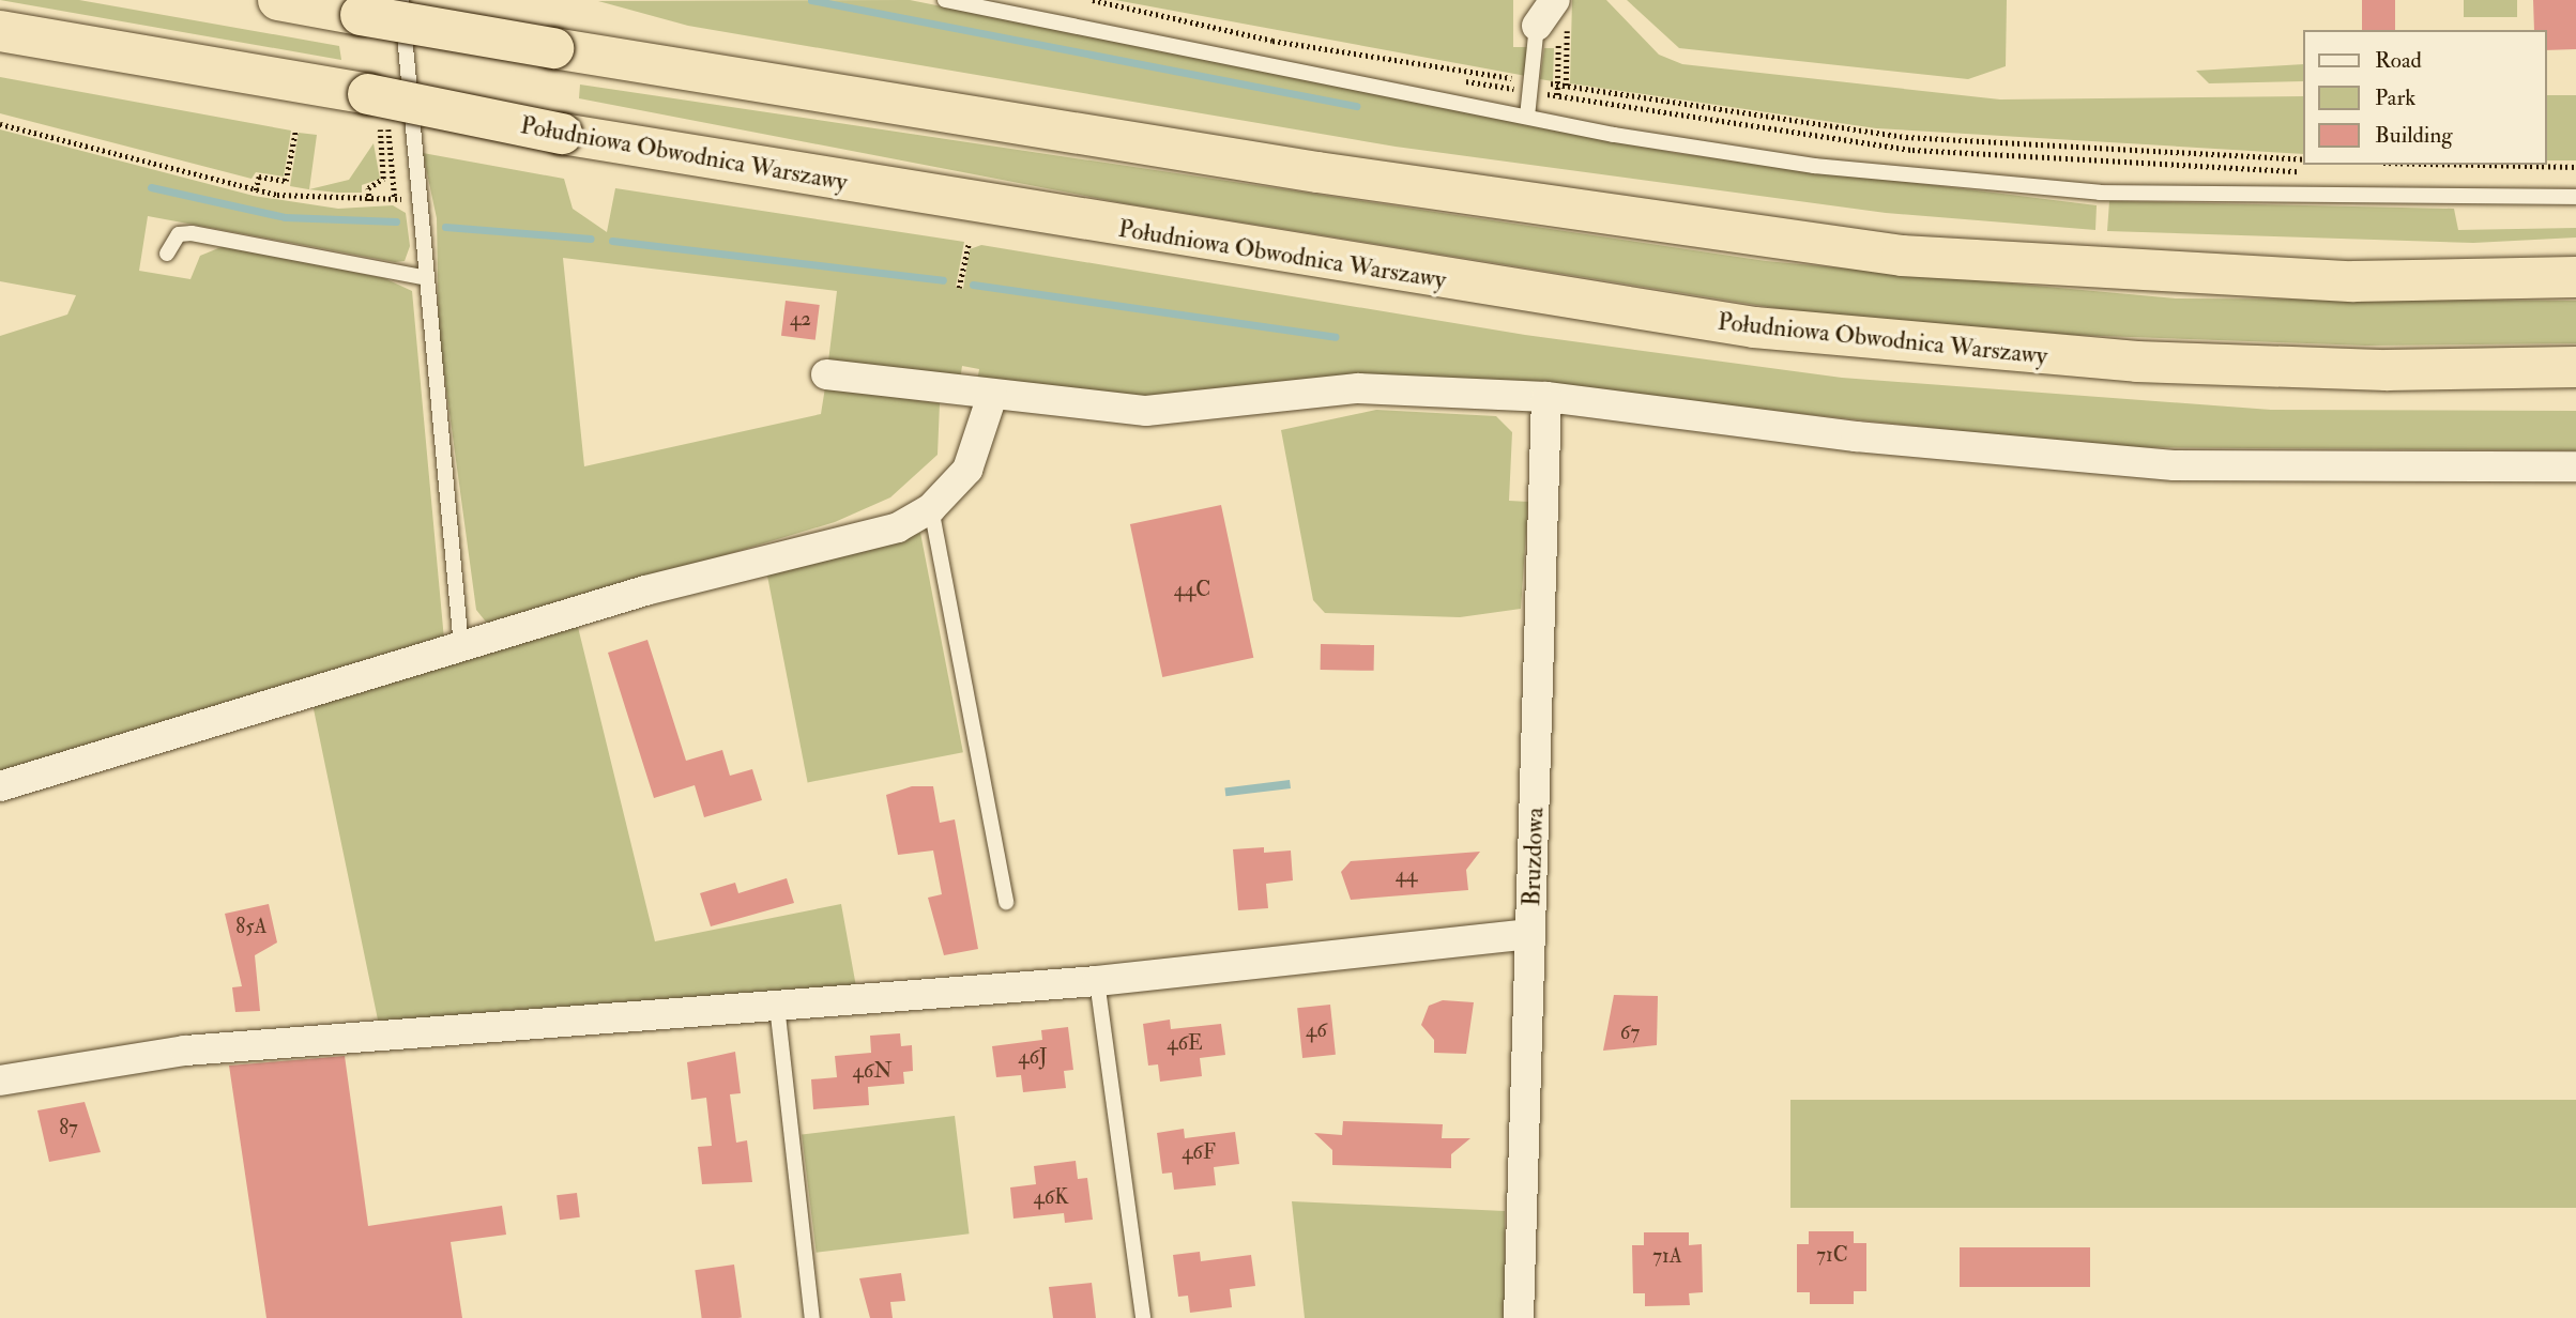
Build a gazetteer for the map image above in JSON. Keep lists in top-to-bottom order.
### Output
{
  "streets": {
    "highway": ["Południowa Obwodnica Warszawy"],
    "street": ["Bruzdowa"]
  },
  "house_numbers": [
    "42",
    "44C",
    "44",
    "85A",
    "46",
    "67",
    "46E",
    "46J",
    "46N",
    "87",
    "46F",
    "46K",
    "71C",
    "71A"
  ],
  "legend": ["Road", "Park", "Building"]
}
